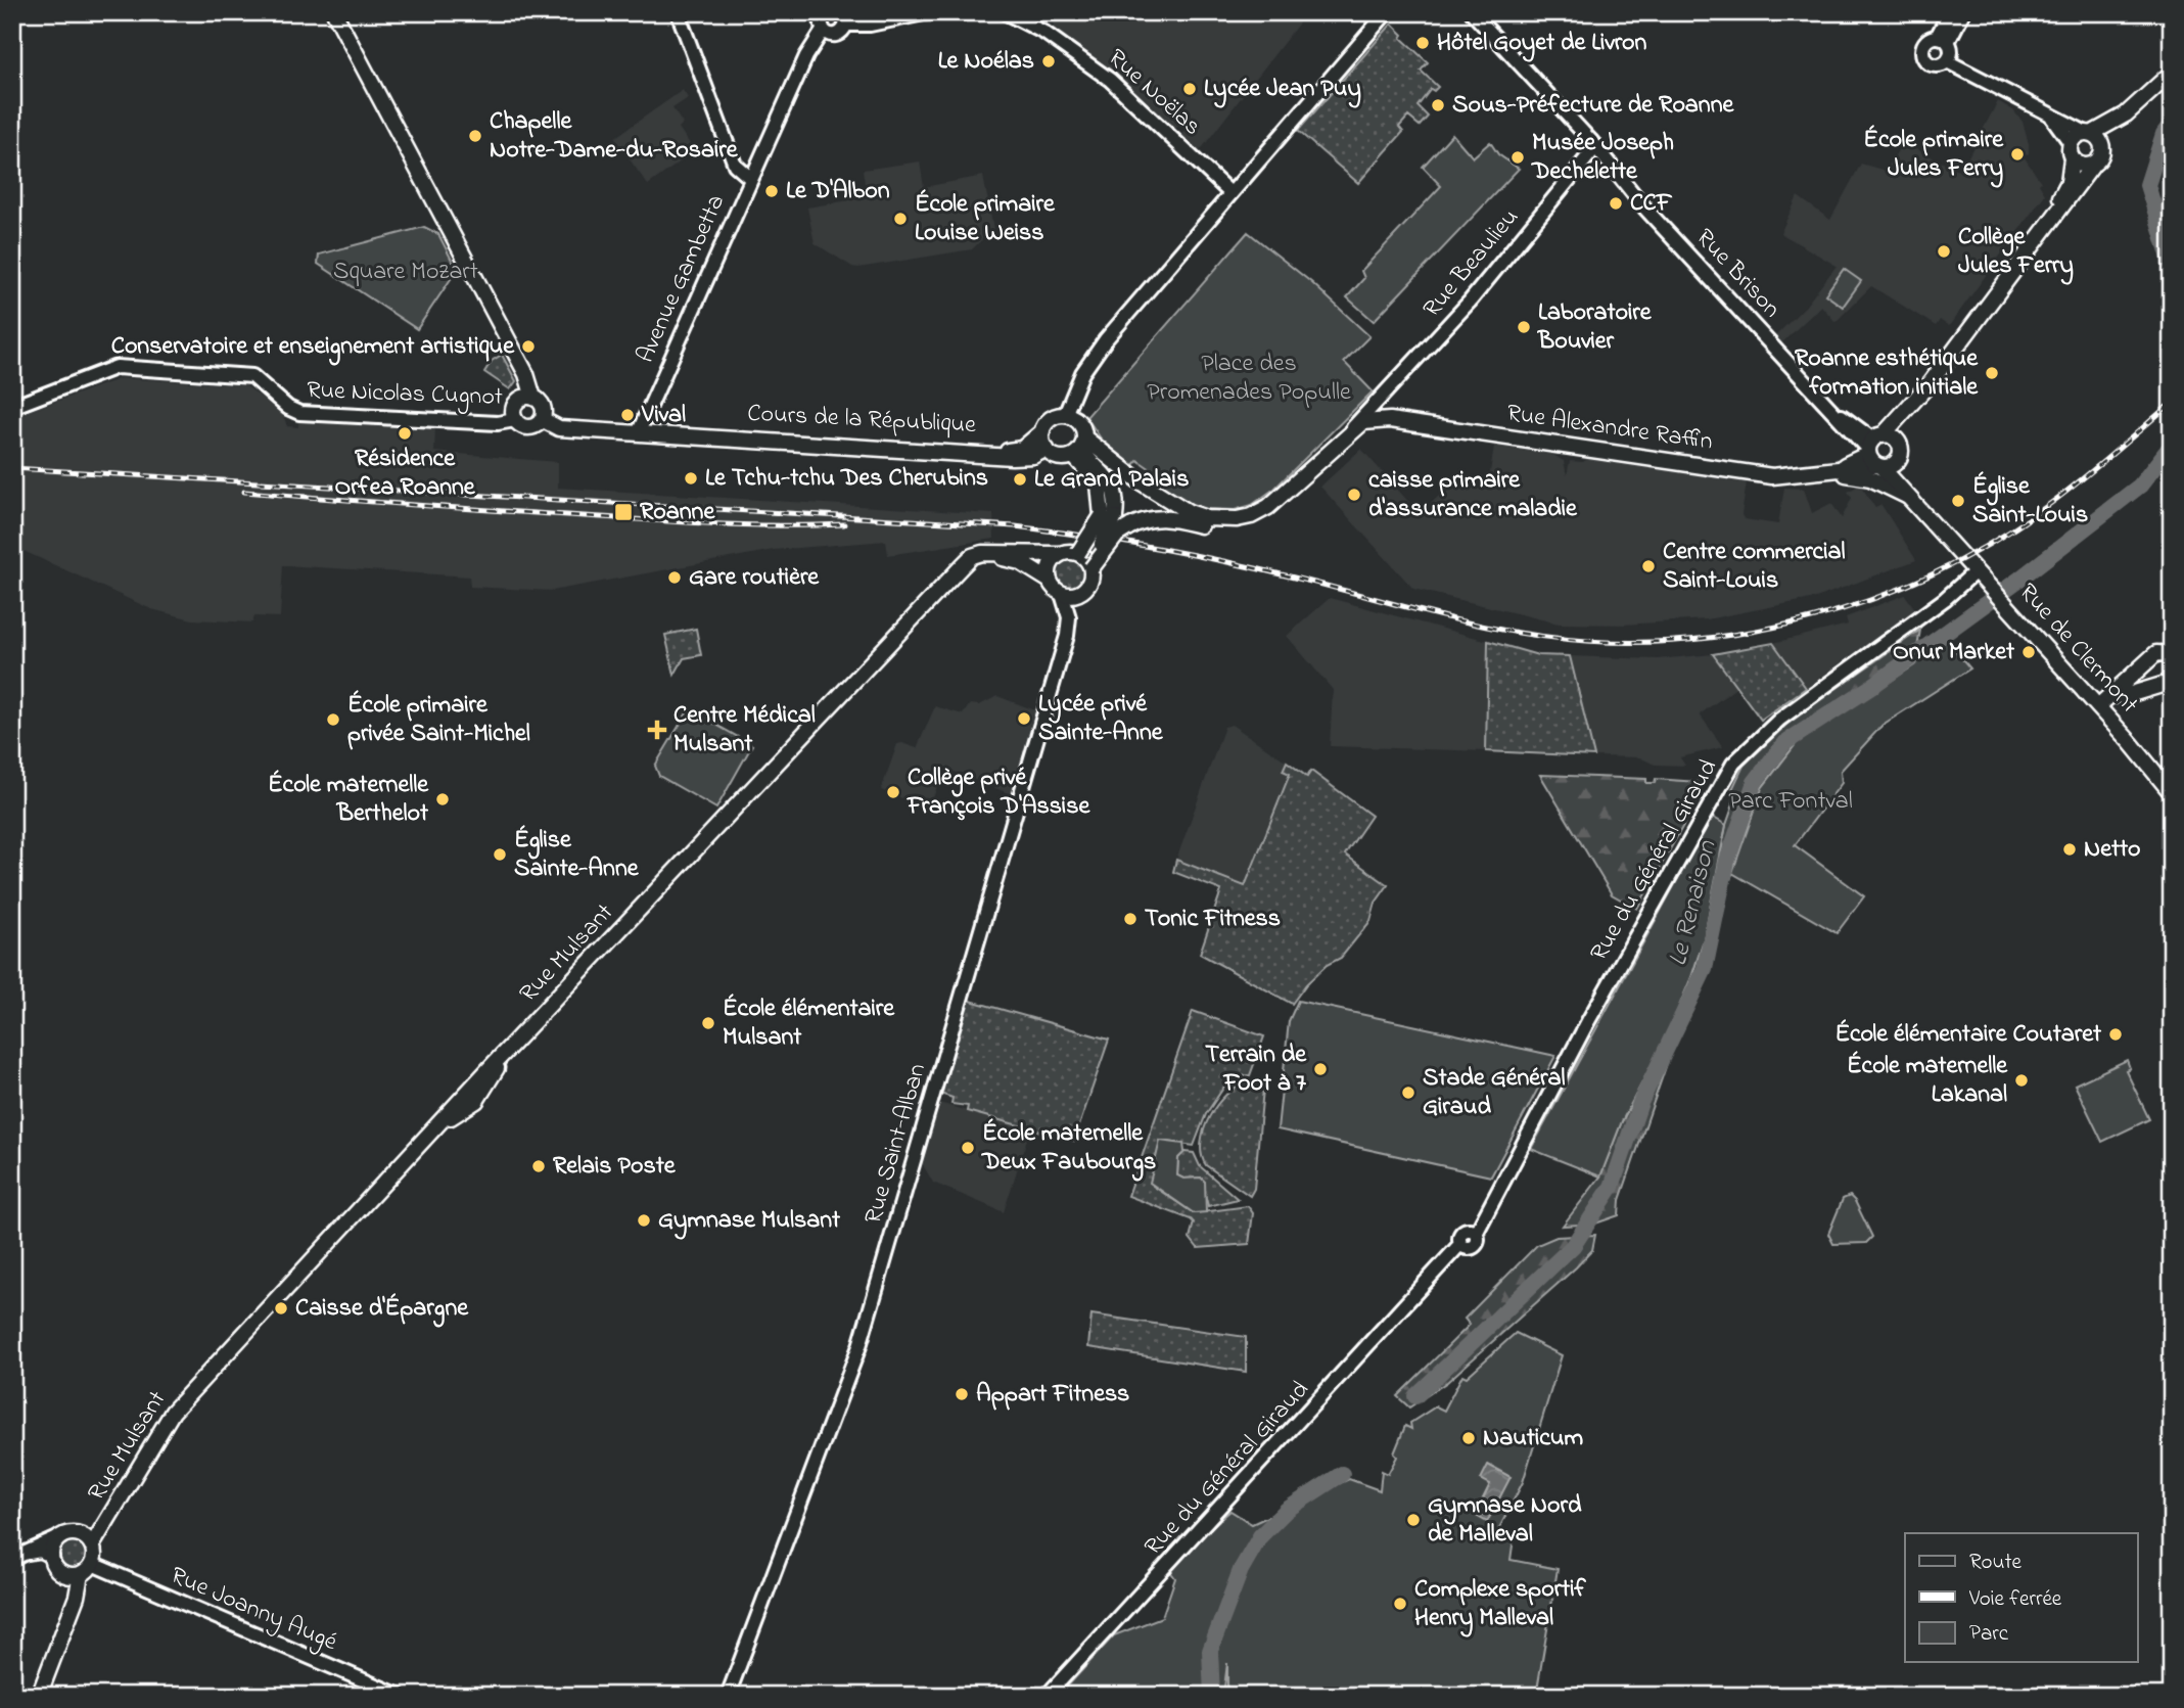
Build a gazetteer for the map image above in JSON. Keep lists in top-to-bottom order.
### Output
{
  "streets": {
    "main road": [
      "Rue Brison",
      "Cours de la République",
      "Rue Alexandre Raffin",
      "Rue de Clermont",
      "Rue Mulsant"
    ],
    "street": [
      "Rue Noëlas",
      "Rue Beaulieu",
      "Avenue Gambetta",
      "Rue Nicolas Cugnot",
      "Rue du Général Giraud",
      "Rue Saint-Alban",
      "Rue Joanny Augé"
    ]
  },
  "crossings": [
    ["Rue Beaulieu", "Rue Brison"],
    ["Rue Brison", "Rue Alexandre Raffin"],
    ["Rue Brison", "Rue de Clermont"],
    ["Rue Brison", "Rue du Général Giraud"],
    ["Avenue Gambetta", "Cours de la République"],
    ["Rue Nicolas Cugnot", "Cours de la République"],
    ["Rue de Clermont", "Rue du Général Giraud"],
    ["Rue Mulsant", "Rue Saint-Alban"],
    ["Rue Mulsant", "Rue Joanny Augé"]
  ],
  "water": ["Le Renaison"],
  "parks": ["Square Mozart", "Place des Promenades Populle", "Parc Fontval"],
  "places": {
    "other": [
      "Hôtel Goyet de Livron",
      "Le Noélas",
      "Lycée Jean Puy",
      "Sous-Préfecture de Roanne",
      "Chapelle Notre-Dame-du-Rosaire",
      "École primaire Jules Ferry",
      "Musée Joseph Dechelette",
      "Le D'Albon",
      "CCF",
      "École primaire Louise Weiss",
      "Collège Jules Ferry",
      "Laboratoire Bouvier",
      "Conservatoire et enseignement artistique",
      "Roanne esthétique formation initiale",
      "Vival",
      "Résidence Orfea Roanne",
      "Le Tchu-tchu Des Cherubins",
      "Le Grand Palais",
      "caisse primaire d'assurance maladie",
      "Église Saint-Louis",
      "Centre commercial Saint-Louis",
      "Gare routière",
      "Onur Market",
      "Lycée privé Sainte-Anne",
      "École primaire privée Saint-Michel",
      "Collège privé François D'Assise",
      "École maternelle Berthelot",
      "Netto",
      "Église Sainte-Anne",
      "Tonic Fitness",
      "École élémentaire Mulsant",
      "École élémentaire Coutaret",
      "Terrain de Foot à 7",
      "École maternelle Lakanal",
      "Stade Général Giraud",
      "École maternelle Deux Faubourgs",
      "Relais Poste",
      "Gymnase Mulsant",
      "Caisse d'Épargne",
      "Appart Fitness",
      "Nauticum",
      "Gymnase Nord de Malleval",
      "Complexe sportif Henry Malleval"
    ],
    "transit": ["Roanne"],
    "health": ["Centre Médical Mulsant"]
  },
  "legend": ["Route", "Voie ferrée", "Parc"]
}
